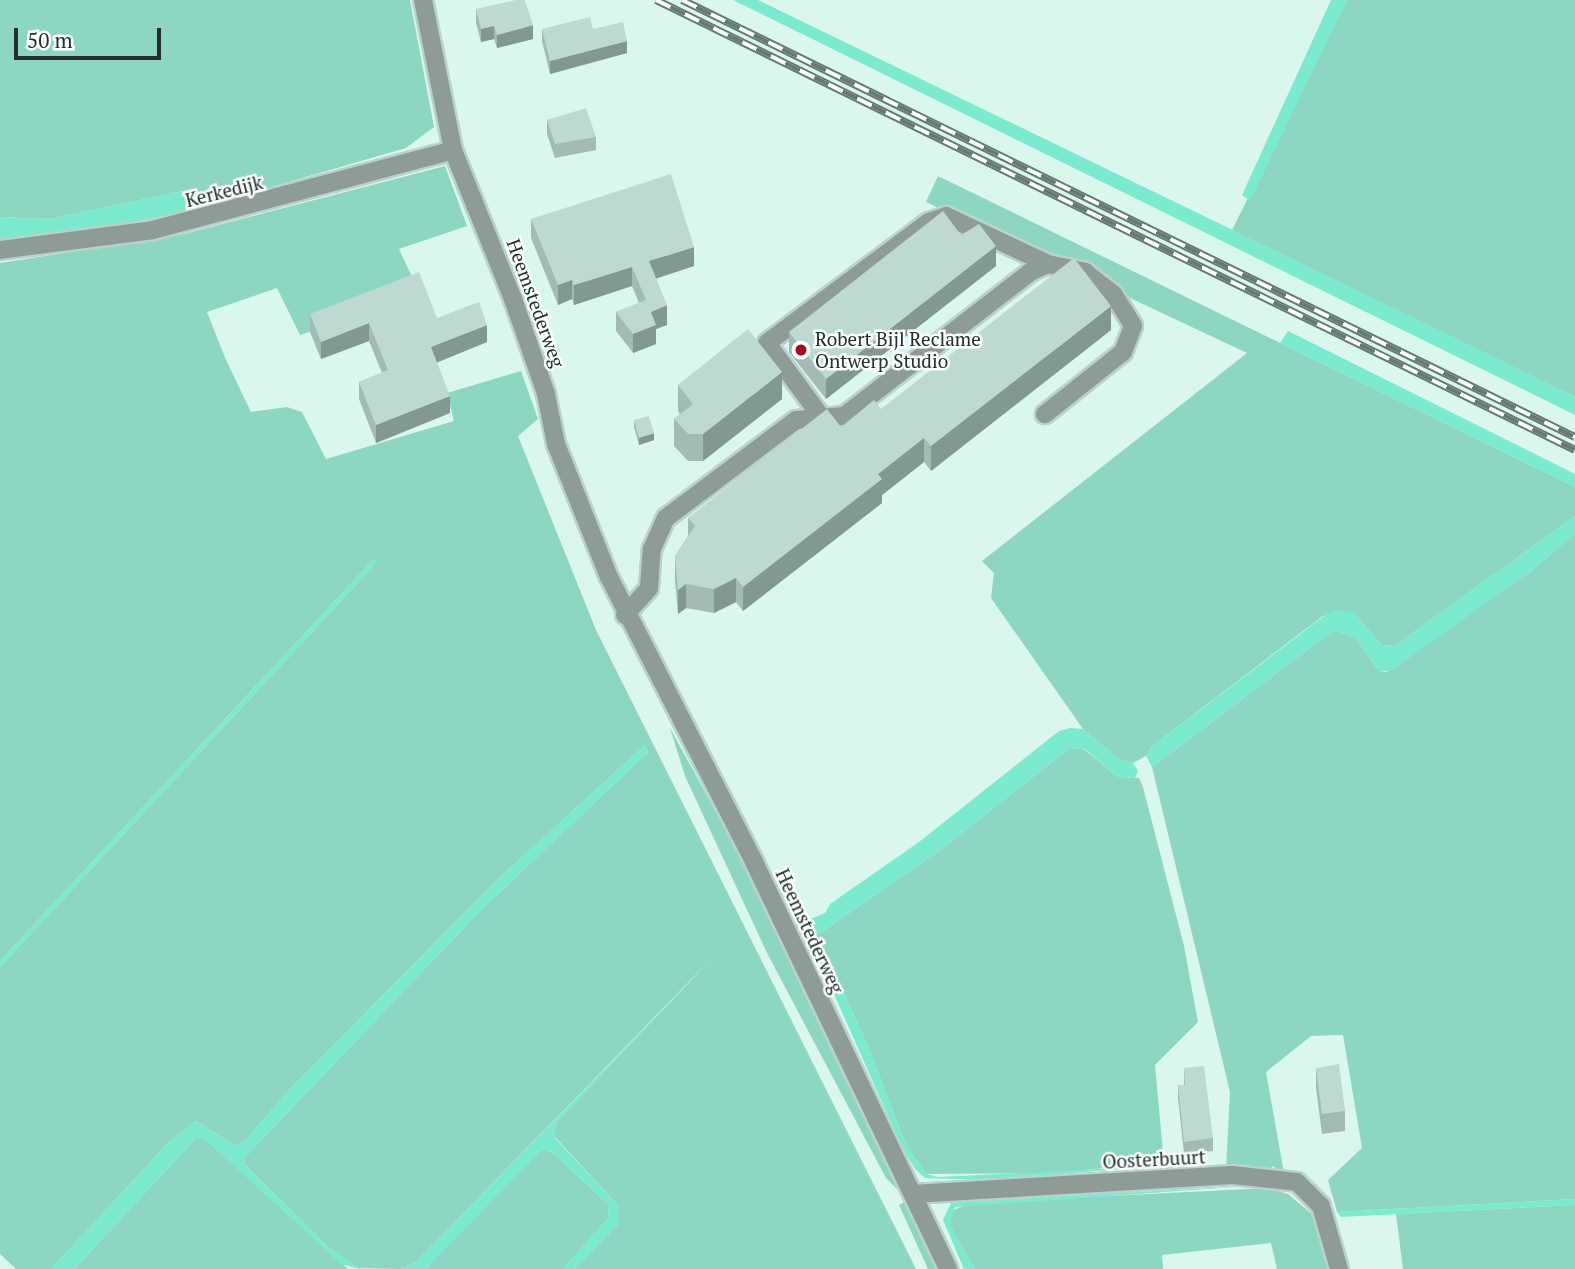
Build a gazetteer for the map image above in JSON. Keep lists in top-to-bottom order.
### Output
{
  "streets": {
    "street": ["Kerkedijk", "Heemstederweg", "Oosterbuurt"]
  },
  "crossings": [
    ["Kerkedijk", "Heemstederweg"],
    ["Heemstederweg", "Oosterbuurt"]
  ],
  "places": ["Robert Bijl Reclame Ontwerp Studio"],
  "scale_bar": "50 m"
}
